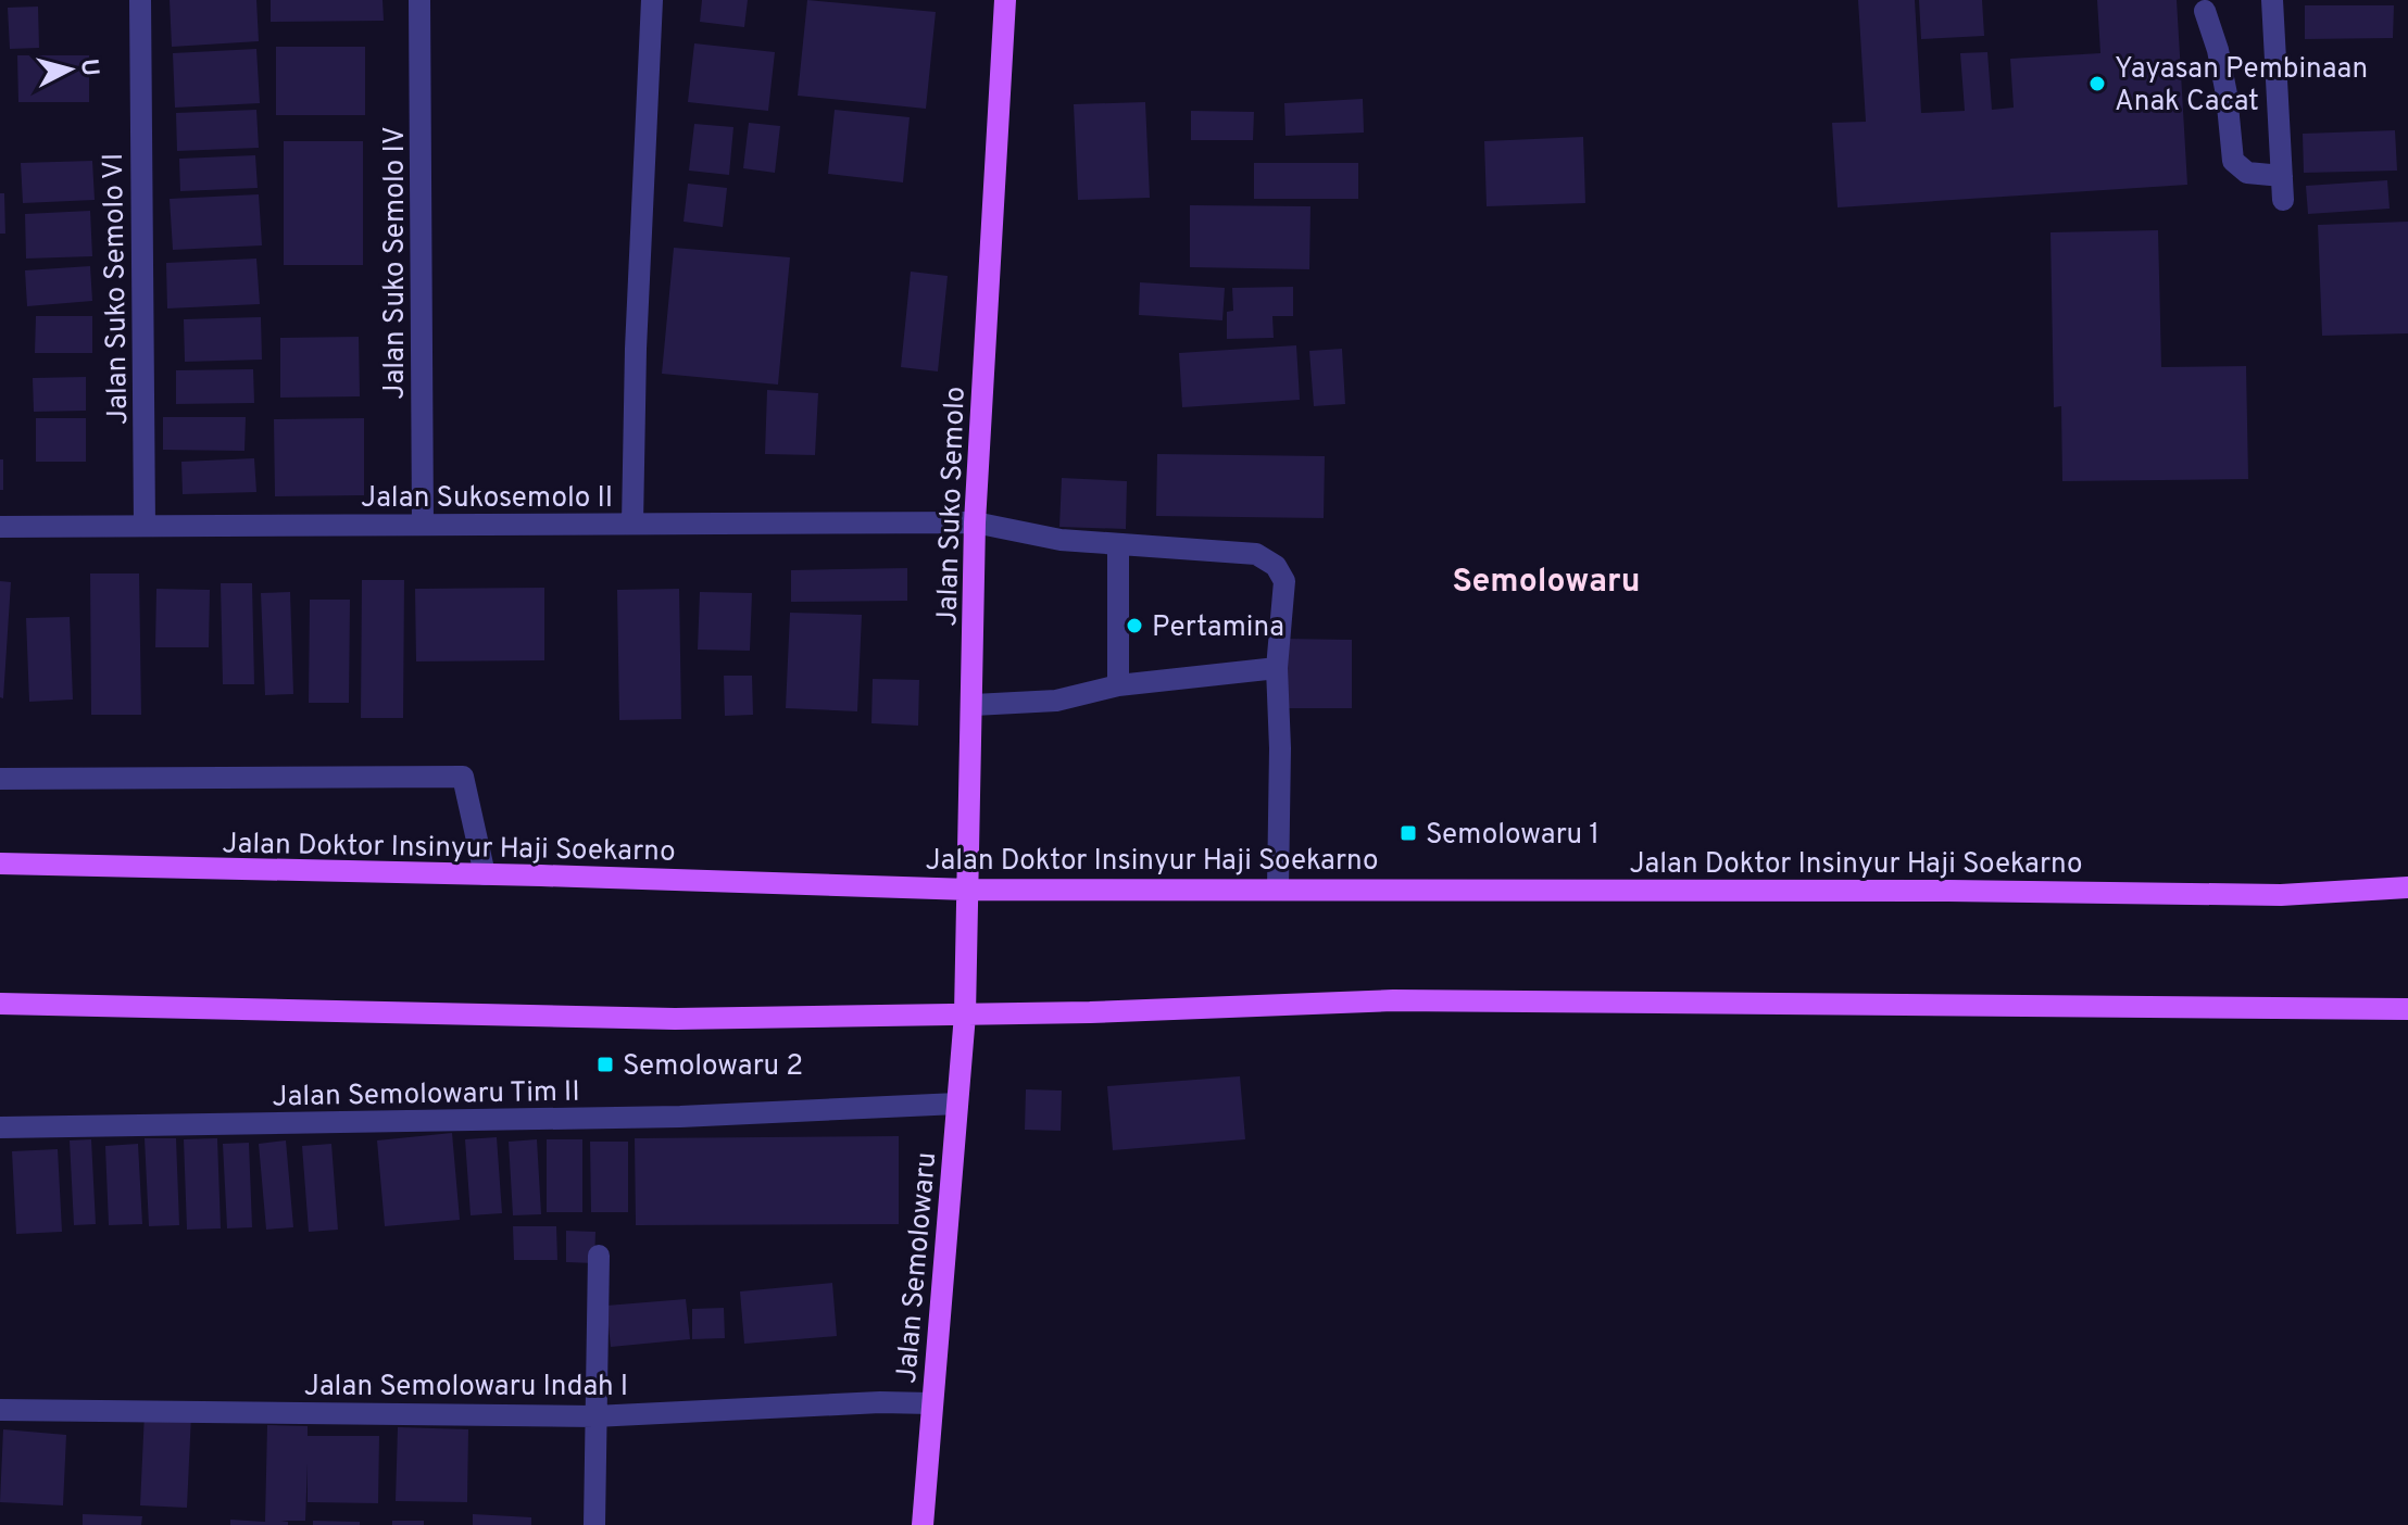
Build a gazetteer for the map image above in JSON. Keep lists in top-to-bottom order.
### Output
{
  "streets": {
    "main road": ["Jalan Suko Semolo", "Jalan Doktor Insinyur Haji Soekarno", "Jalan Semolowaru"],
    "street": [
      "Jalan Suko Semolo IV",
      "Jalan Suko Semolo VI",
      "Jalan Sukosemolo II",
      "Jalan Semolowaru Tim II",
      "Jalan Semolowaru Indah I"
    ]
  },
  "crossings": [
    ["Jalan Suko Semolo IV", "Jalan Sukosemolo II"],
    ["Jalan Suko Semolo VI", "Jalan Sukosemolo II"],
    ["Jalan Sukosemolo II", "Jalan Suko Semolo"],
    ["Jalan Sukosemolo II", "Jalan Doktor Insinyur Haji Soekarno"],
    ["Jalan Suko Semolo", "Jalan Doktor Insinyur Haji Soekarno"],
    ["Jalan Suko Semolo", "Jalan Semolowaru"],
    ["Jalan Semolowaru Tim II", "Jalan Semolowaru"],
    ["Jalan Semolowaru", "Jalan Semolowaru Indah I"]
  ],
  "districts": ["Semolowaru"],
  "places": {
    "other": ["Yayasan Pembinaan Anak Cacat", "Pertamina"],
    "transit": ["Semolowaru 1", "Semolowaru 2"]
  },
  "north": "right"
}
